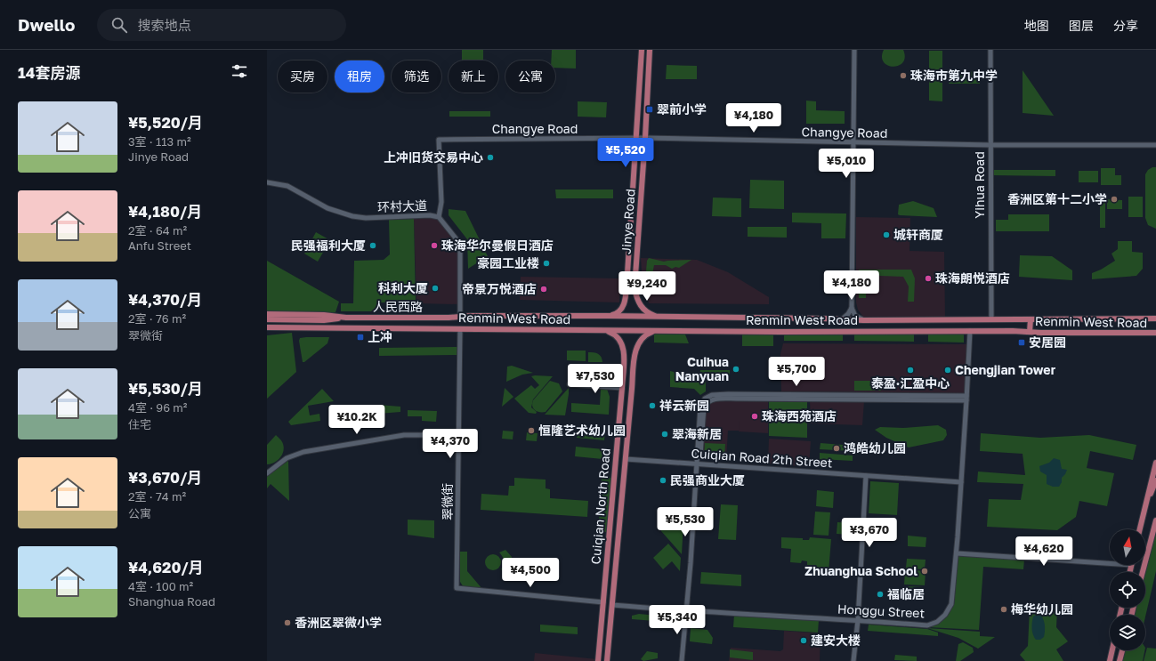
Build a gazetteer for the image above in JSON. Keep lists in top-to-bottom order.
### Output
{
  "streets": {
    "main road": [
      "Jinye Road",
      "人民西路",
      "Renmin West Road",
      "Cuiqian North Road"
    ],
    "street": [
      "Changye Road",
      "Yihua Road",
      "环村大道",
      "Cuiqian Road 2th Street",
      "翠微街",
      "Honggu Street"
    ]
  },
  "crossings": [
    ["Changye Road", "Yihua Road"],
    ["Changye Road", "环村大道"],
    ["Changye Road", "Jinye Road"],
    ["Yihua Road", "Renmin West Road"],
    ["环村大道", "Renmin West Road"],
    ["Jinye Road", "Renmin West Road"],
    ["人民西路", "Renmin West Road"],
    ["Renmin West Road", "翠微街"],
    ["Renmin West Road", "Cuiqian North Road"],
    ["Renmin West Road", "Honggu Street"],
    ["Cuiqian Road 2th Street", "Cuiqian North Road"],
    ["Cuiqian Road 2th Street", "Honggu Street"],
    ["翠微街", "Cuiqian North Road"],
    ["Cuiqian North Road", "Honggu Street"]
  ],
  "places": {
    "other": [
      "珠海市第九中学",
      "上冲旧货交易中心",
      "香洲区第十二小学",
      "城轩商厦",
      "民强福利大厦",
      "珠海华尔曼假日酒店",
      "豪园工业楼",
      "珠海朗悦酒店",
      "科利大厦",
      "帝景万悦酒店",
      "Cuihua Nanyuan",
      "泰盈·汇盈中心",
      "Chengjian Tower",
      "祥云新园",
      "珠海西苑酒店",
      "恒隆艺术幼儿园",
      "翠海新居",
      "鸿皓幼儿园",
      "民强商业大厦",
      "Zhuanghua School",
      "福临居",
      "梅华幼儿园",
      "香洲区翠微小学",
      "建安大楼"
    ],
    "transit": ["翠前小学", "上冲", "安居园"]
  },
  "north": "top",
  "page": {
    "header": "Dwello",
    "search": "搜索地点",
    "nav": ["地图", "图层", "分享"],
    "heading": "14套房源",
    "chip": [
      "买房",
      "租房",
      "筛选",
      "新上",
      "公寓"
    ],
    "list": [
      {
        "name": "¥5,520/月",
        "note": "3室 · 113 m² · Jinye Road"
      },
      {
        "name": "¥4,180/月",
        "note": "2室 · 64 m² · Anfu Street"
      },
      {
        "name": "¥4,370/月",
        "note": "2室 · 76 m² · 翠微街"
      },
      {
        "name": "¥5,530/月",
        "note": "4室 · 96 m² · 住宅"
      },
      {
        "name": "¥3,670/月",
        "note": "2室 · 74 m² · 公寓"
      },
      {
        "name": "¥4,620/月",
        "note": "4室 · 100 m² · Shanghua Road"
      }
    ],
    "price": [
      "¥4,180",
      "¥5,520",
      "¥5,010",
      "¥4,180",
      "¥9,240",
      "¥5,700",
      "¥7,530",
      "¥10.2K",
      "¥4,370",
      "¥5,530",
      "¥3,670",
      "¥4,620",
      "¥4,500",
      "¥5,340"
    ]
  }
}
